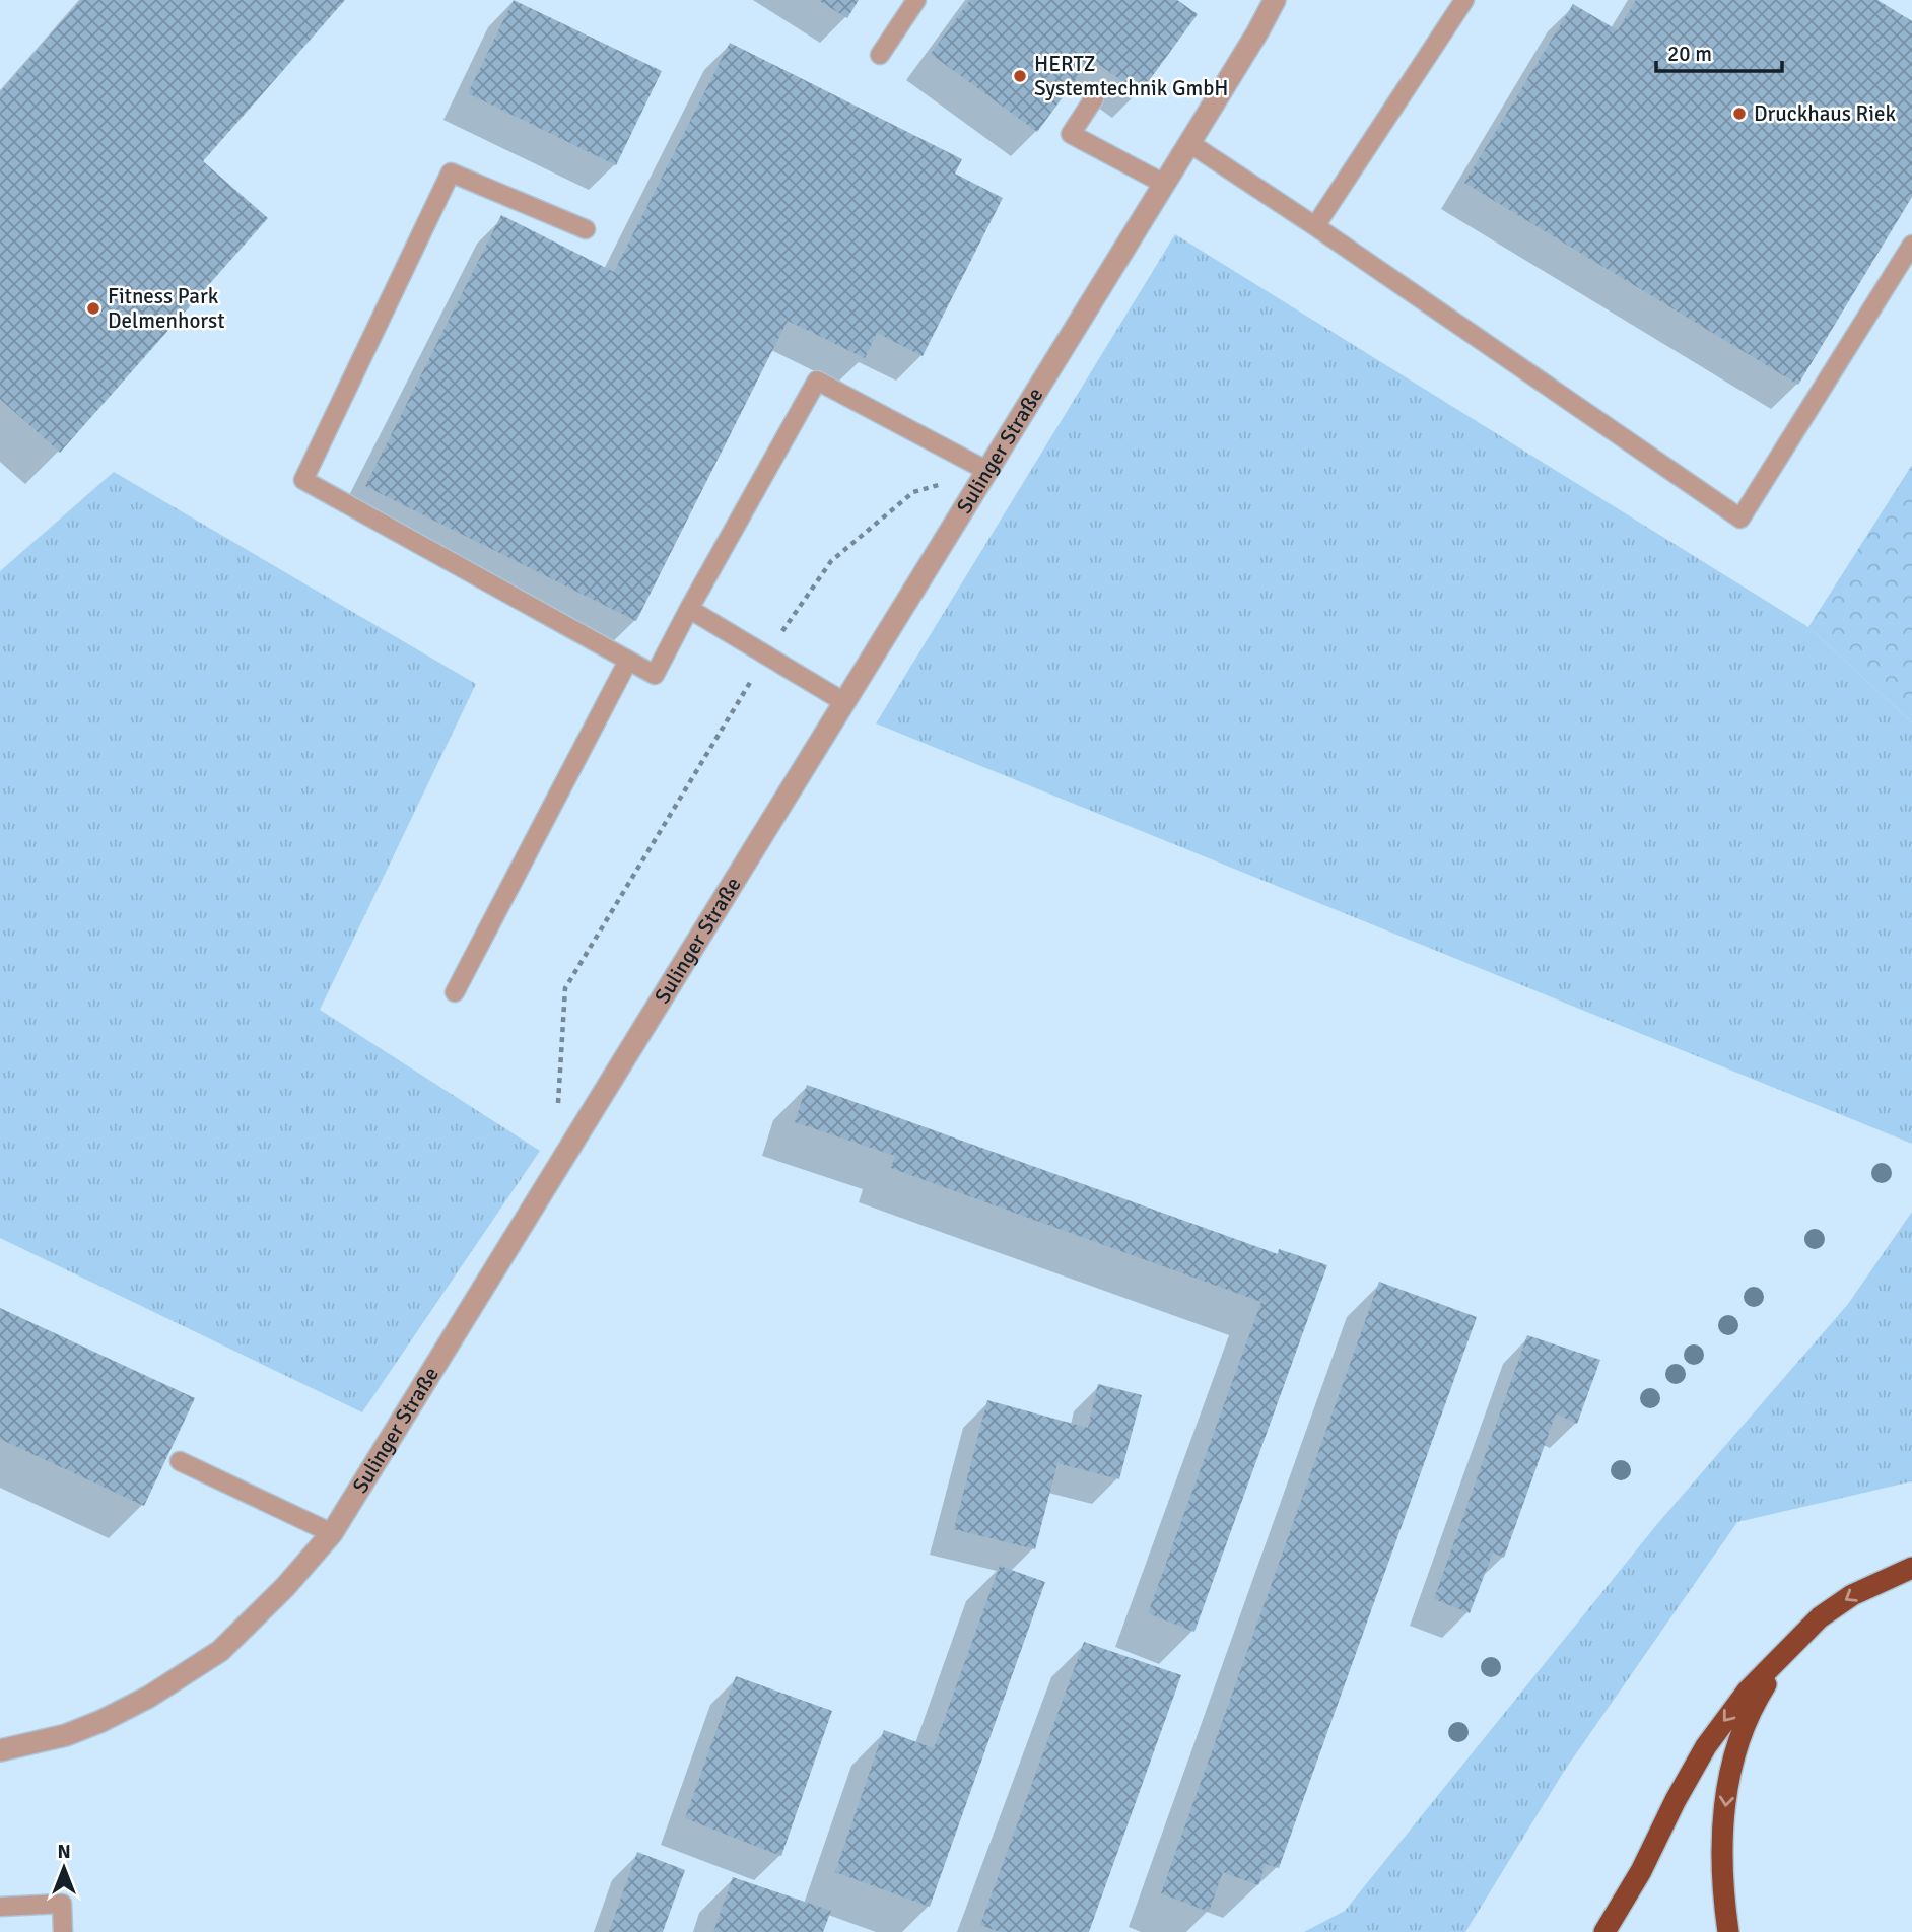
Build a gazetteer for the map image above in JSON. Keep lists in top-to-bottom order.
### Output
{
  "streets": {
    "street": ["Sulinger Straße"]
  },
  "places": ["HERTZ Systemtechnik GmbH", "Druckhaus Riek", "Fitness Park Delmenhorst"],
  "scale_bar": "20 m",
  "north": "top"
}
